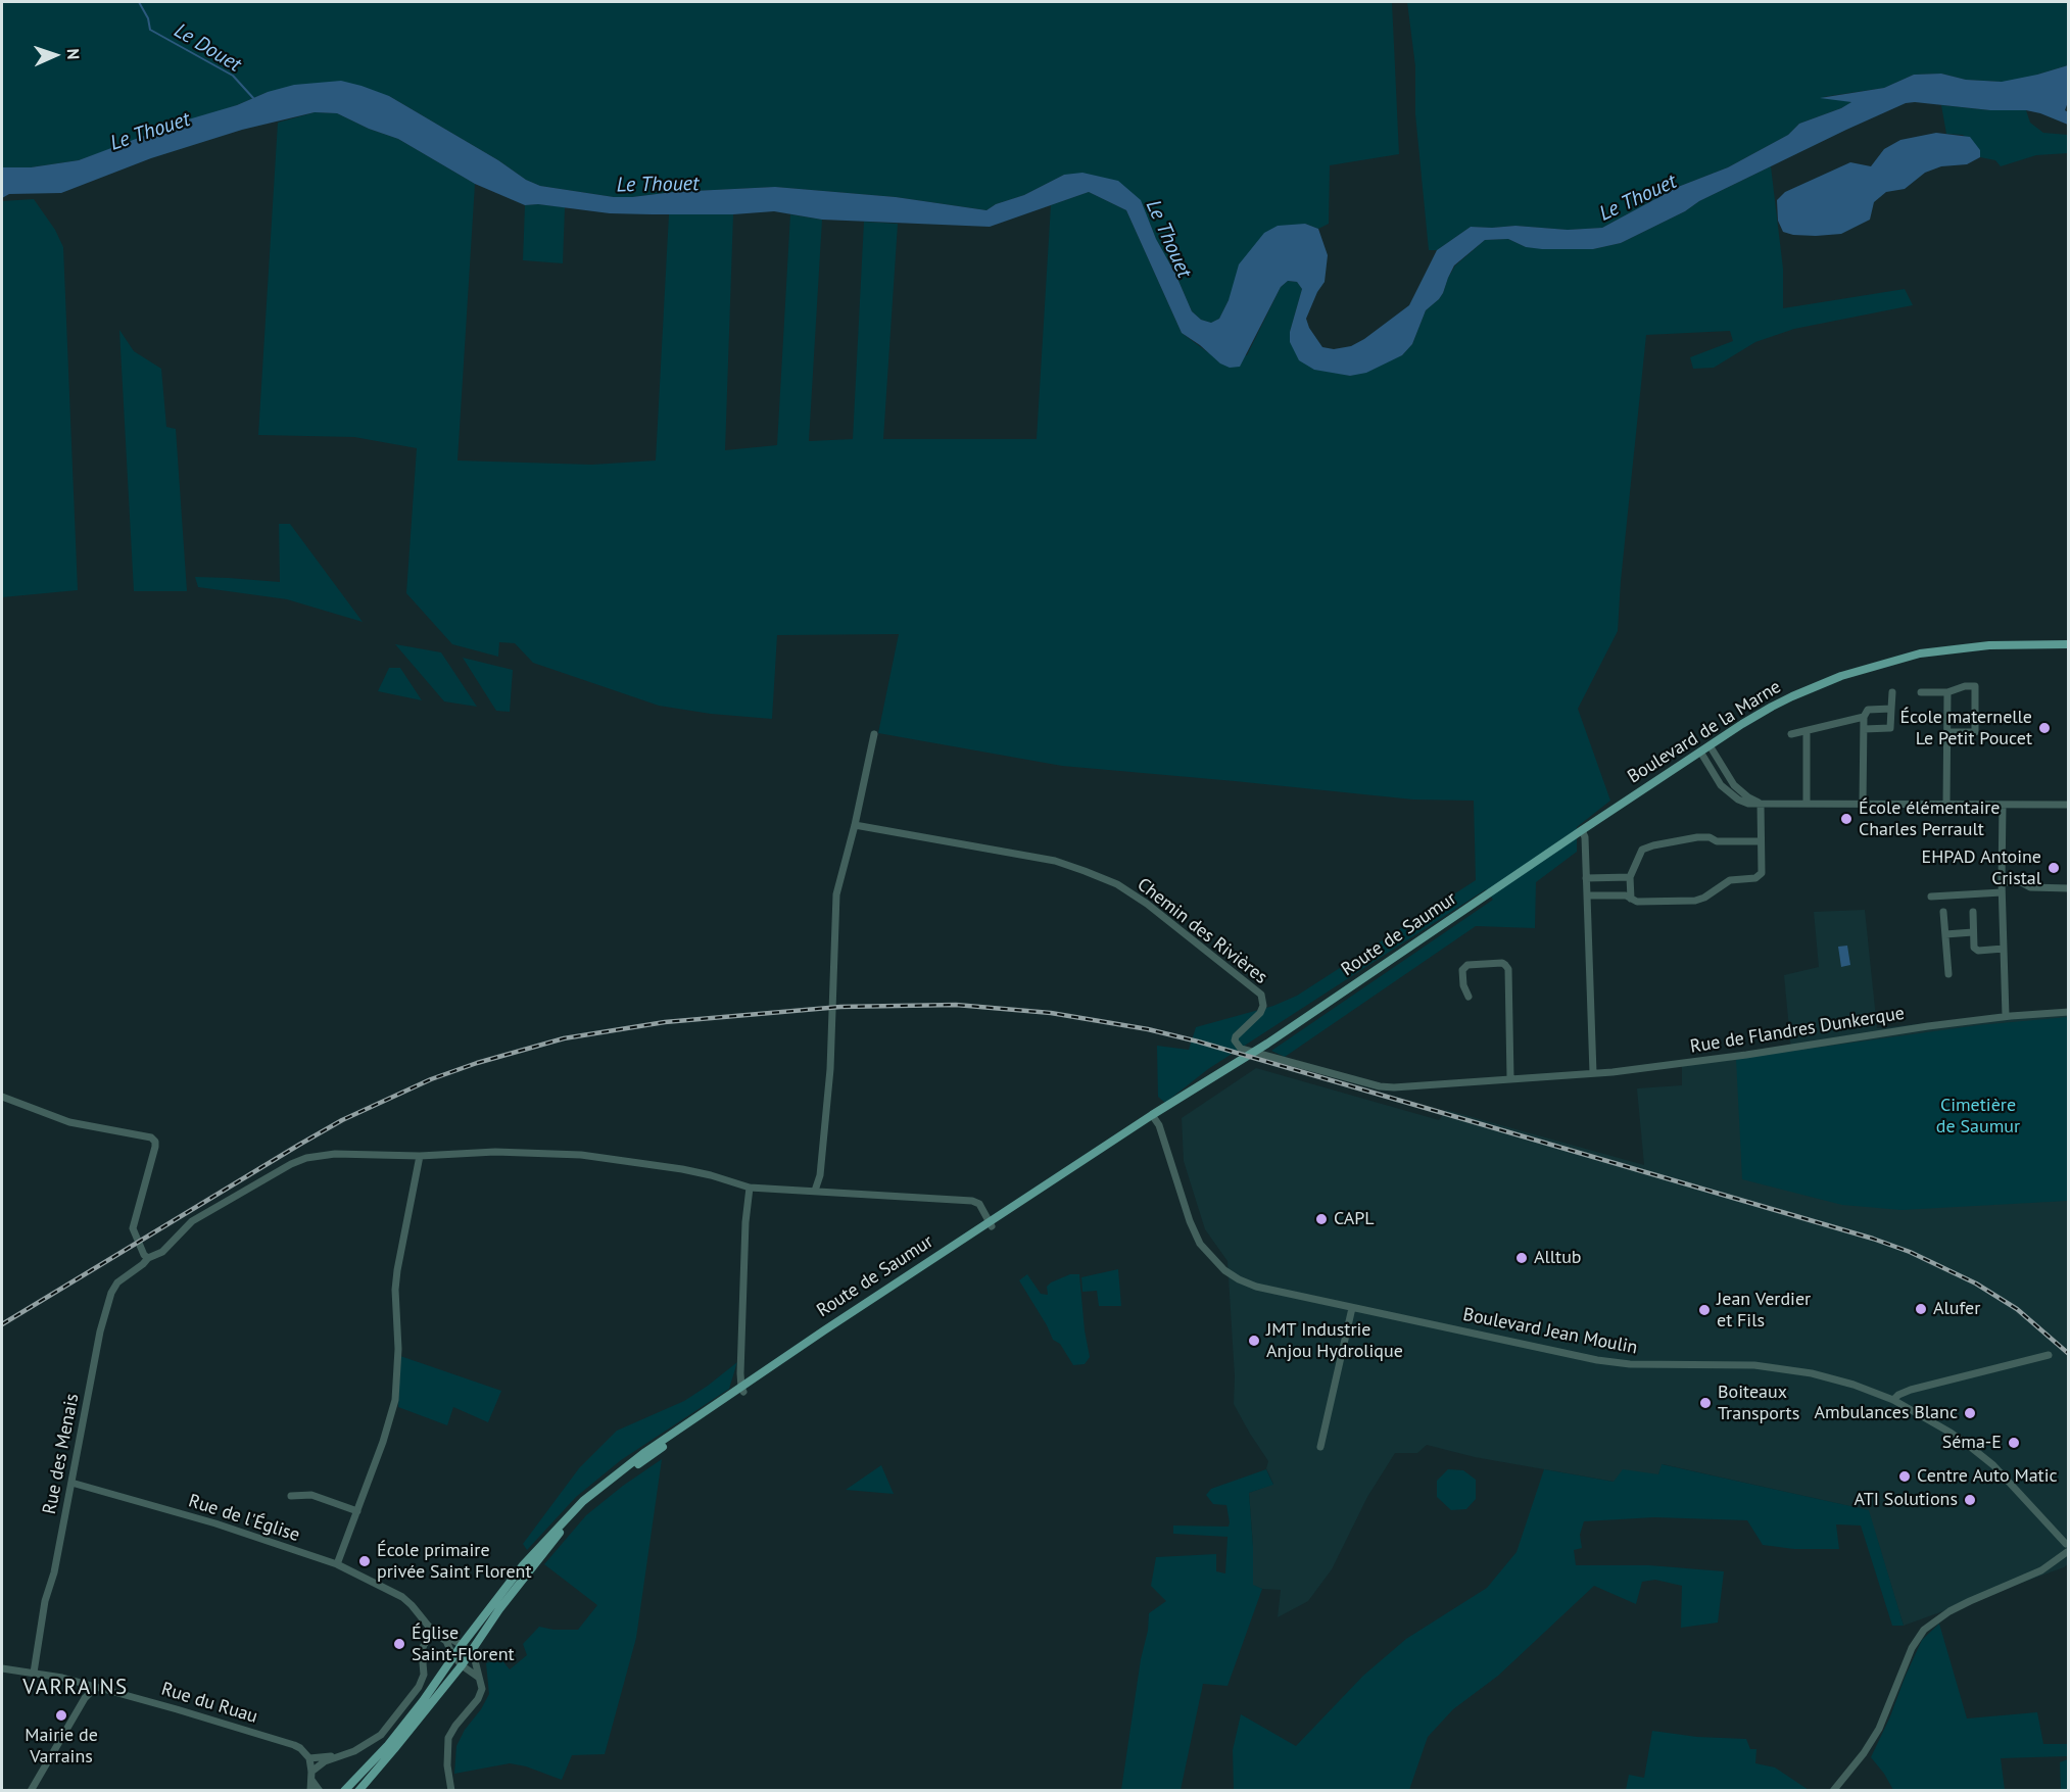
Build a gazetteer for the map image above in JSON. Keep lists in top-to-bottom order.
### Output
{
  "streets": {
    "main road": ["Boulevard de la Marne", "Route de Saumur"],
    "street": [
      "Chemin des Rivières",
      "Rue de Flandres Dunkerque",
      "Boulevard Jean Moulin",
      "Rue des Menais",
      "Rue de l'Église",
      "Rue du Ruau"
    ]
  },
  "crossings": [
    ["Boulevard de la Marne", "Route de Saumur"],
    ["Chemin des Rivières", "Rue de Flandres Dunkerque"],
    ["Route de Saumur", "Boulevard Jean Moulin"],
    ["Route de Saumur", "Rue des Menais"],
    ["Rue des Menais", "Rue de l'Église"],
    ["Rue des Menais", "Rue du Ruau"]
  ],
  "districts": ["VARRAINS"],
  "water": ["Le Douet", "Le Thouet"],
  "parks": ["Cimetière de Saumur"],
  "places": [
    "École maternelle Le Petit Poucet",
    "École élémentaire Charles Perrault",
    "EHPAD Antoine Cristal",
    "CAPL",
    "Alltub",
    "Alufer",
    "Jean Verdier et Fils",
    "JMT Industrie Anjou Hydrolique",
    "Boiteaux Transports",
    "Ambulances Blanc",
    "Séma-E",
    "Centre Auto Matic",
    "ATI Solutions",
    "École primaire privée Saint Florent",
    "Église Saint-Florent",
    "Mairie de Varrains"
  ],
  "north": "right"
}
